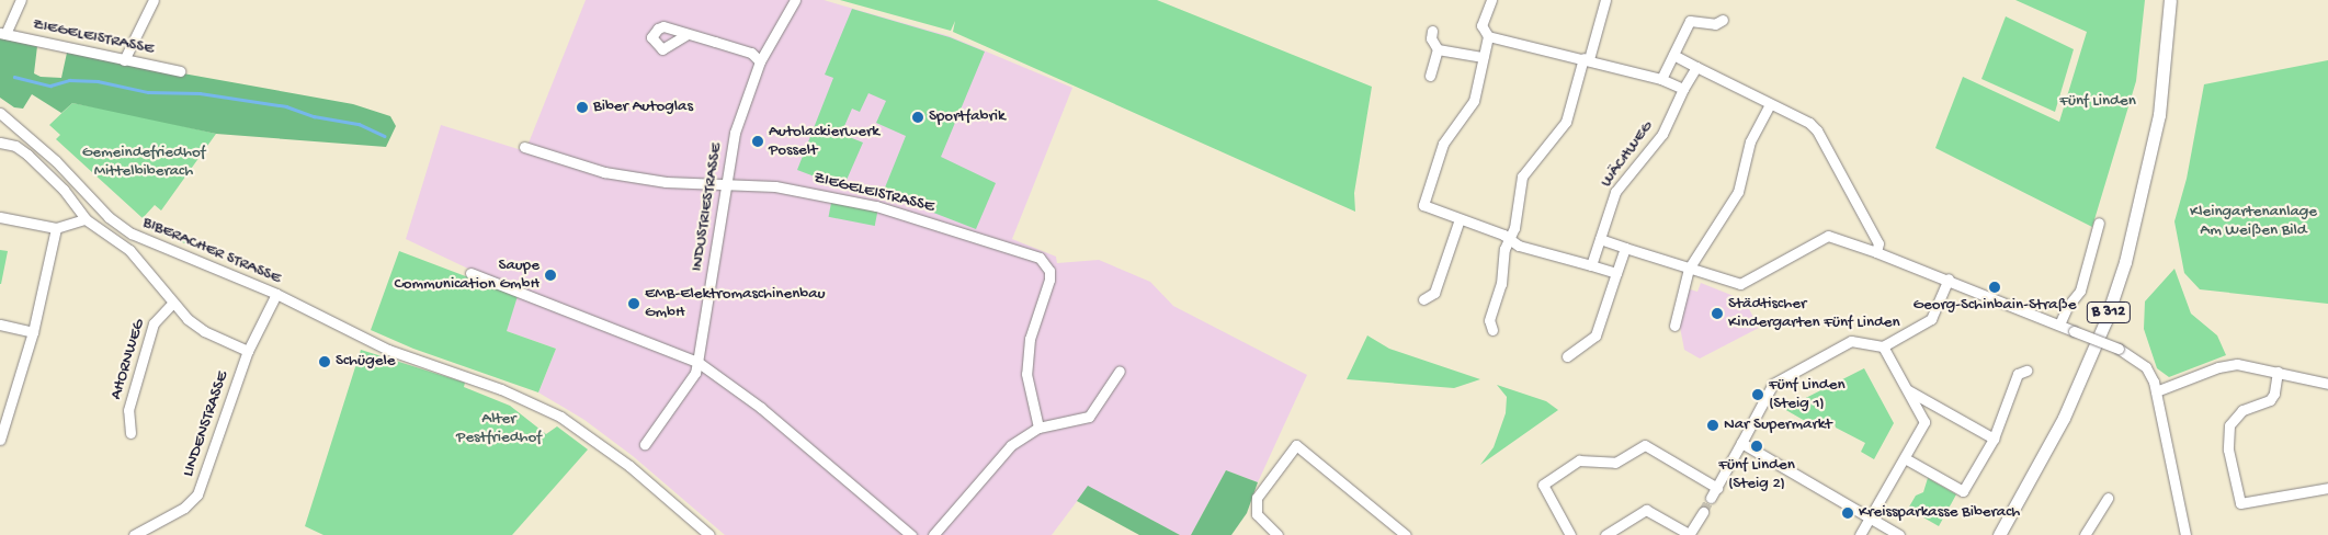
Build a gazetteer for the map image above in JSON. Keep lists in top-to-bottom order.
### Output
{
  "streets": {
    "main road": ["B 312"],
    "street": [
      "ZIEGELEISTRASSE",
      "WÄCHWEG",
      "INDUSTRIESTRASSE",
      "BIBERACHER STRASSE",
      "AHORNWEG",
      "LINDENSTRASSE"
    ]
  },
  "crossings": [
    ["ZIEGELEISTRASSE", "INDUSTRIESTRASSE"],
    ["BIBERACHER STRASSE", "LINDENSTRASSE"]
  ],
  "parks": [
    "Fünf Linden",
    "Gemeindefriedhof Mittelbiberach",
    "Kleingartenanlage Am Weißen Bild",
    "Alter Pestfriedhof"
  ],
  "places": [
    "Biber Autoglas",
    "Sportfabrik",
    "Autolackierwerk Posselt",
    "Saupe Communication GmbH",
    "Georg-Schinbain-Straße",
    "EMB-Elektromaschinenbau GmbH",
    "Städtischer Kindergarten Fünf Linden",
    "Schügele",
    "Fünf Linden (Steig 1)",
    "Nar Supermarkt",
    "Fünf Linden (Steig 2)",
    "Kreissparkasse Biberach"
  ]
}
